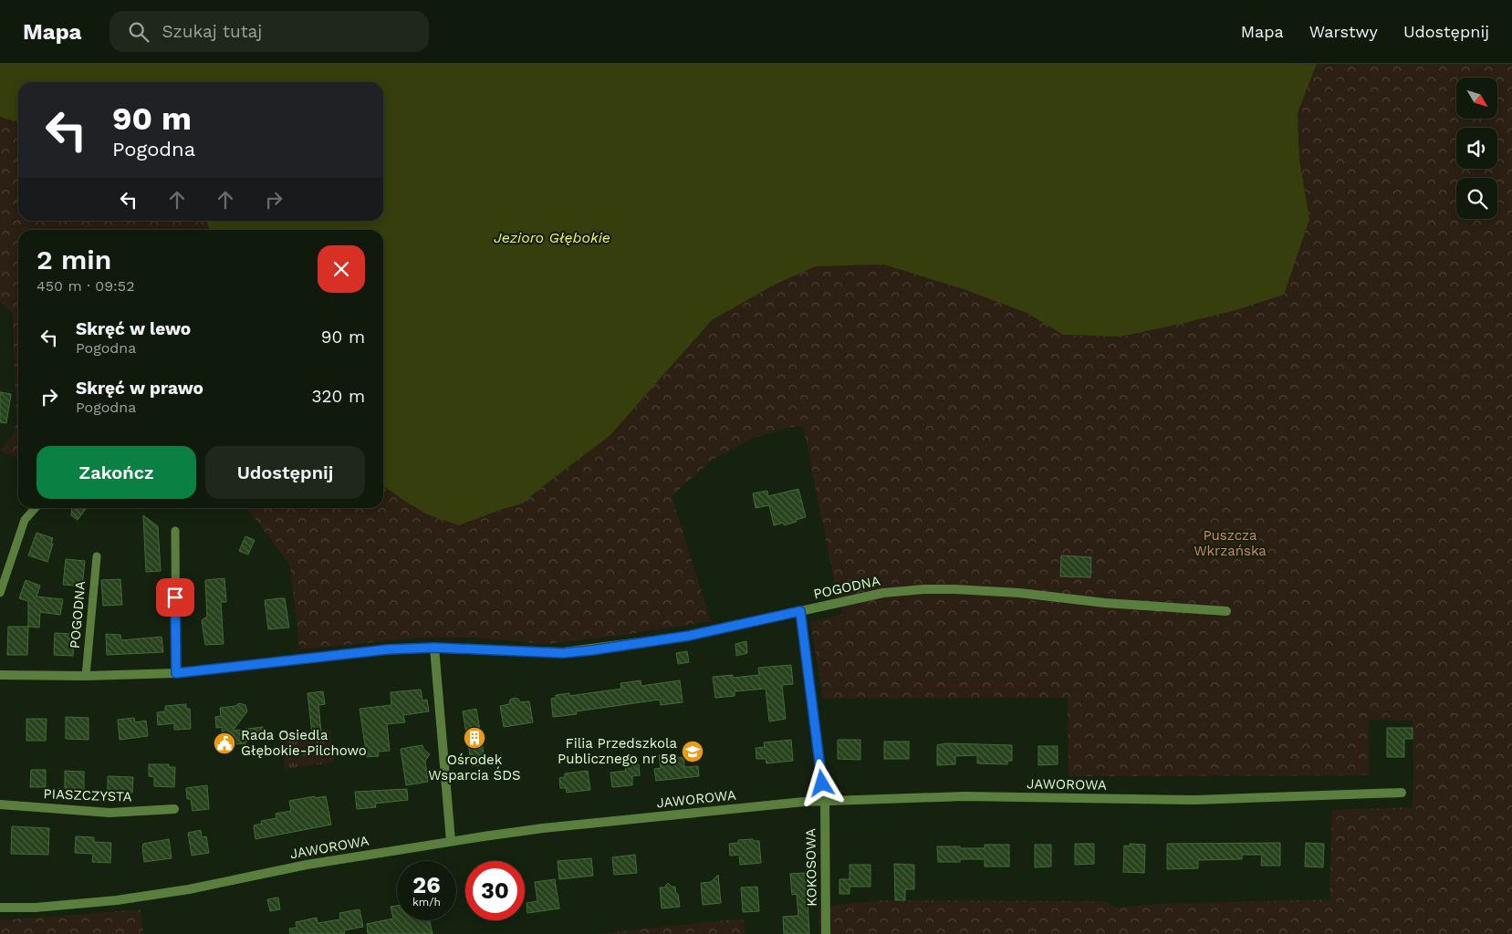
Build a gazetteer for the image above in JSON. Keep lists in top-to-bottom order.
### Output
{
  "streets": {
    "street": [
      "POGODNA",
      "JAWOROWA",
      "PIASZCZYSTA",
      "KOKOSOWA"
    ]
  },
  "crossings": [
    ["POGODNA", "KOKOSOWA"],
    ["JAWOROWA", "KOKOSOWA"]
  ],
  "water": ["Jezioro Głębokie"],
  "parks": ["Puszcza Wkrzańska"],
  "places": {
    "building": ["Ośrodek Wsparcia ŚDS"],
    "public building": ["Rada Osiedla Głębokie-Pilchowo"],
    "school or university": ["Filia Przedszkola Publicznego nr 58"]
  },
  "north": "bottom right",
  "page": {
    "header": "Mapa",
    "search": "Szukaj tutaj",
    "nav": ["Mapa", "Warstwy", "Udostępnij"],
    "turn": ["90 m", "Pogodna"],
    "heading": ["2 min", "450 m · 09:52"],
    "list": [
      {
        "name": "Skręć w lewo",
        "note": "Pogodna",
        "value": "90 m"
      },
      {
        "name": "Skręć w prawo",
        "note": "Pogodna",
        "value": "320 m"
      }
    ],
    "buttons": ["Zakończ", "Udostępnij"],
    "speed": "26 km/h",
    "limit": "30"
  }
}
